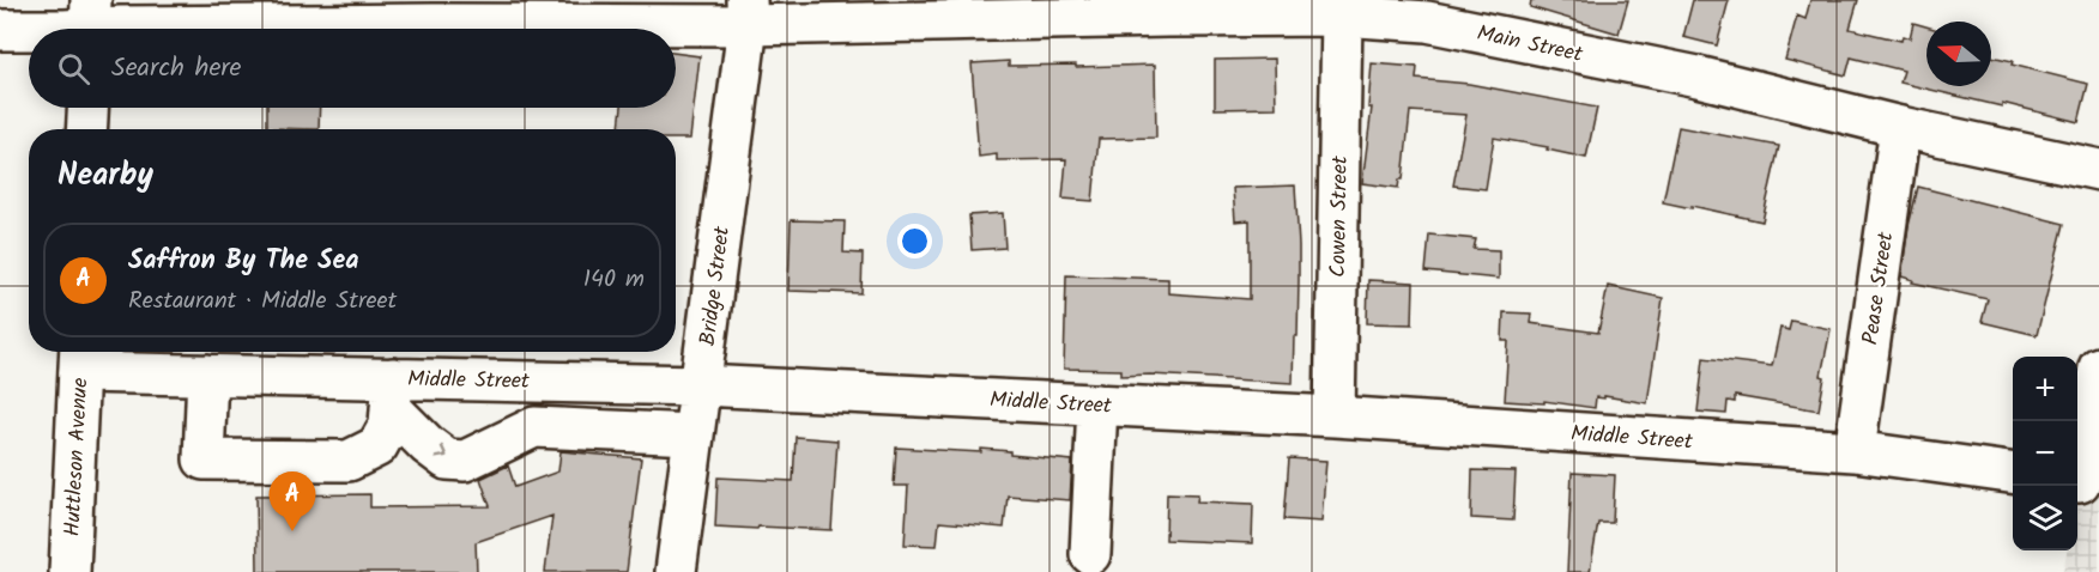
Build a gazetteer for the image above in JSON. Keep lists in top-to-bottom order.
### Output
{
  "streets": {
    "main road": [
      "Main Street",
      "Cowen Street",
      "Bridge Street",
      "Pease Street",
      "Middle Street",
      "Huttleson Avenue"
    ]
  },
  "crossings": [
    ["Main Street", "Cowen Street"],
    ["Main Street", "Bridge Street"],
    ["Main Street", "Pease Street"],
    ["Cowen Street", "Middle Street"],
    ["Bridge Street", "Middle Street"],
    ["Pease Street", "Middle Street"],
    ["Middle Street", "Huttleson Avenue"]
  ],
  "north": "left",
  "page": {
    "search": "Search here",
    "heading": "Nearby",
    "list": [
      {
        "mark": "A",
        "name": "Saffron By The Sea",
        "note": "Restaurant · Middle Street",
        "value": "140 m"
      }
    ],
    "map_buttons": ["+", "−"],
    "pins": "A"
  }
}
